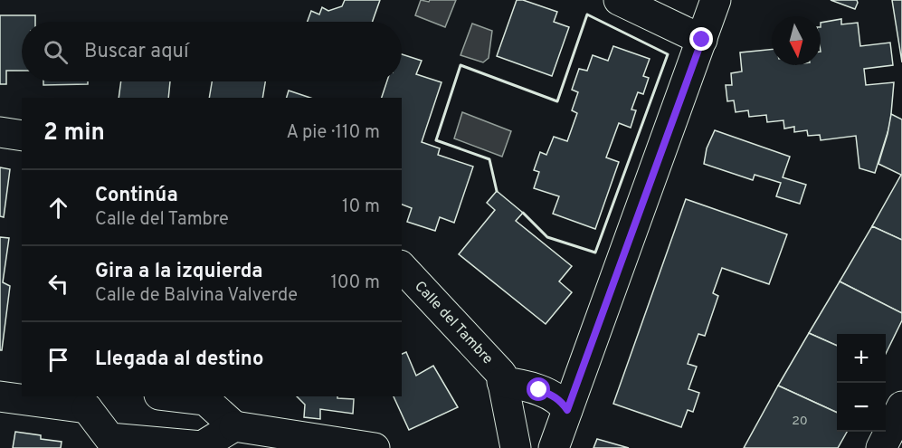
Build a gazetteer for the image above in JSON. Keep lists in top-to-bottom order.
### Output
{
  "streets": {
    "street": ["Calle del Tambre"]
  },
  "house_numbers": ["20"],
  "north": "bottom",
  "page": {
    "search": "Buscar aquí",
    "heading": ["2 min", "A pie · 110 m"],
    "list": [
      ["Continúa", "Calle del Tambre", "10 m"],
      ["Gira a la izquierda", "Calle de Balvina Valverde", "100 m"],
      "Llegada al destino"
    ],
    "map_buttons": ["+", "−"]
  }
}
